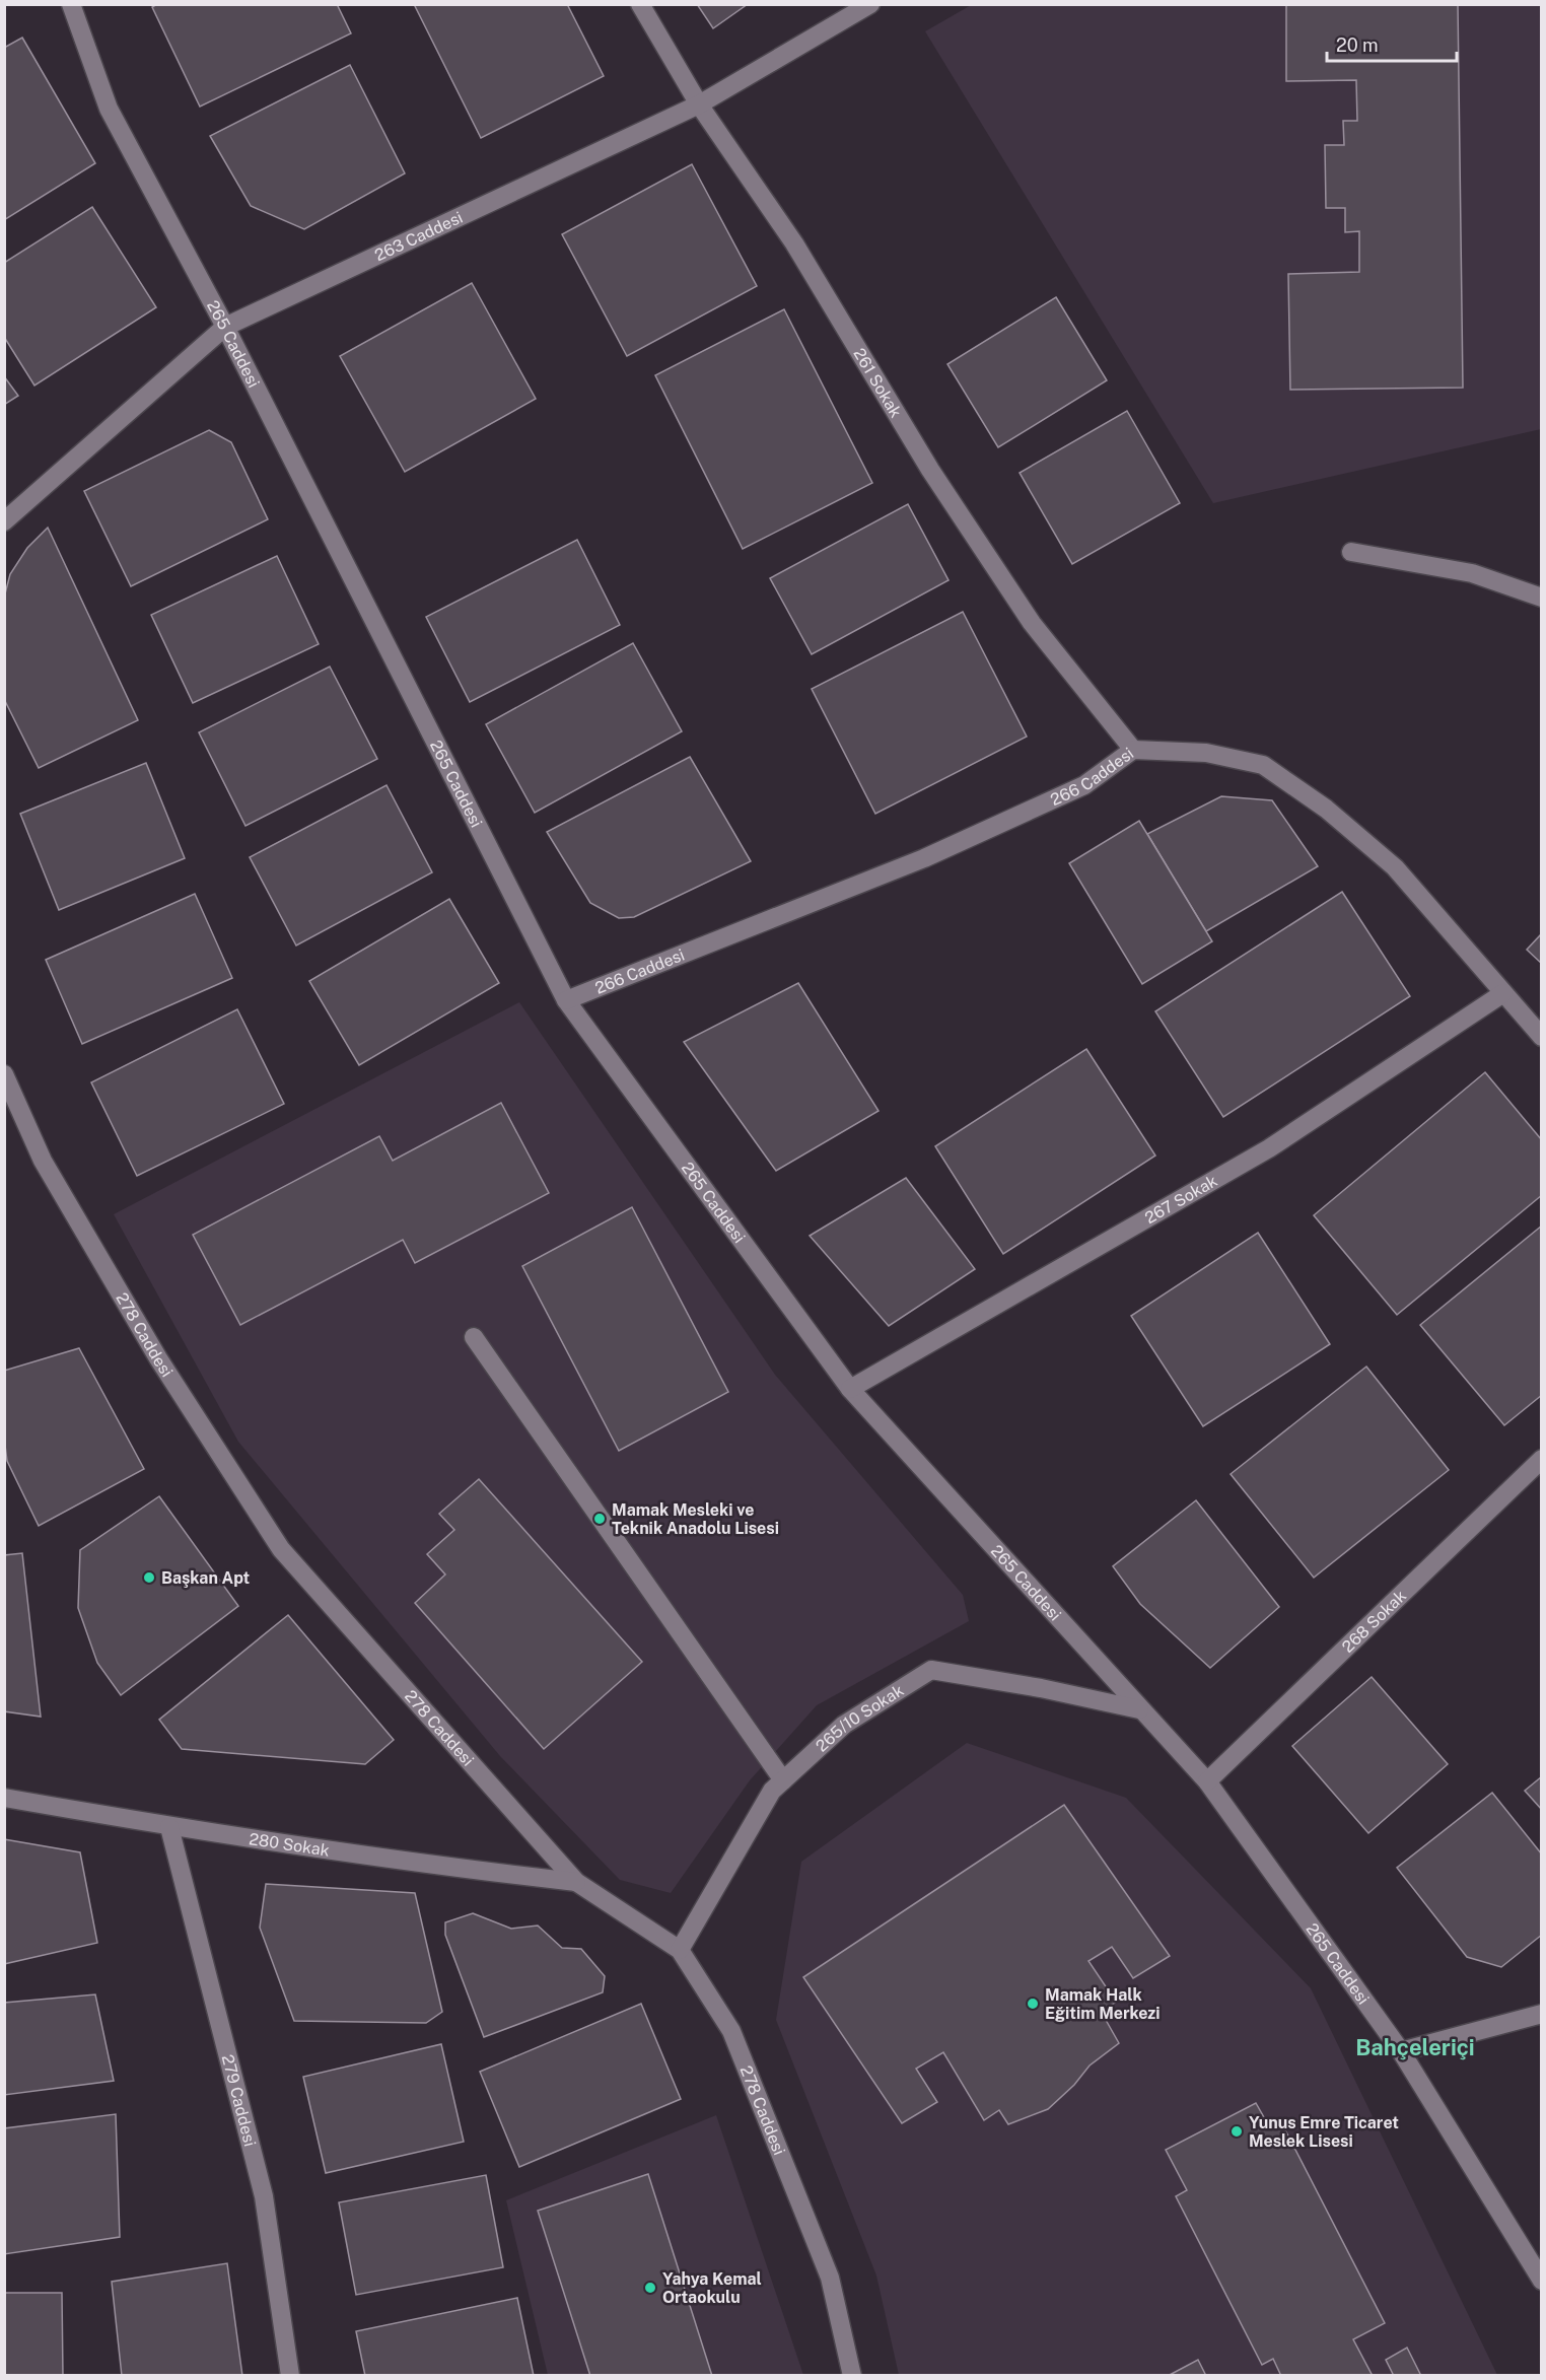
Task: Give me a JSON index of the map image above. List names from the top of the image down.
{
  "streets": {
    "street": [
      "263 Caddesi",
      "265 Caddesi",
      "261 Sokak",
      "266 Caddesi",
      "267 Sokak",
      "278 Caddesi",
      "268 Sokak",
      "265/10 Sokak",
      "280 Sokak",
      "279 Caddesi"
    ]
  },
  "crossings": [
    ["263 Caddesi", "265 Caddesi"],
    ["263 Caddesi", "261 Sokak"],
    ["265 Caddesi", "266 Caddesi"],
    ["265 Caddesi", "267 Sokak"],
    ["265 Caddesi", "268 Sokak"],
    ["265 Caddesi", "265/10 Sokak"],
    ["261 Sokak", "266 Caddesi"],
    ["266 Caddesi", "267 Sokak"],
    ["278 Caddesi", "265/10 Sokak"],
    ["278 Caddesi", "280 Sokak"],
    ["280 Sokak", "279 Caddesi"]
  ],
  "districts": ["Bahçeleriçi"],
  "places": [
    "Mamak Mesleki ve Teknik Anadolu Lisesi",
    "Başkan Apt",
    "Mamak Halk Eğitim Merkezi",
    "Yunus Emre Ticaret Meslek Lisesi",
    "Yahya Kemal Ortaokulu"
  ],
  "scale_bar": "20 m"
}
